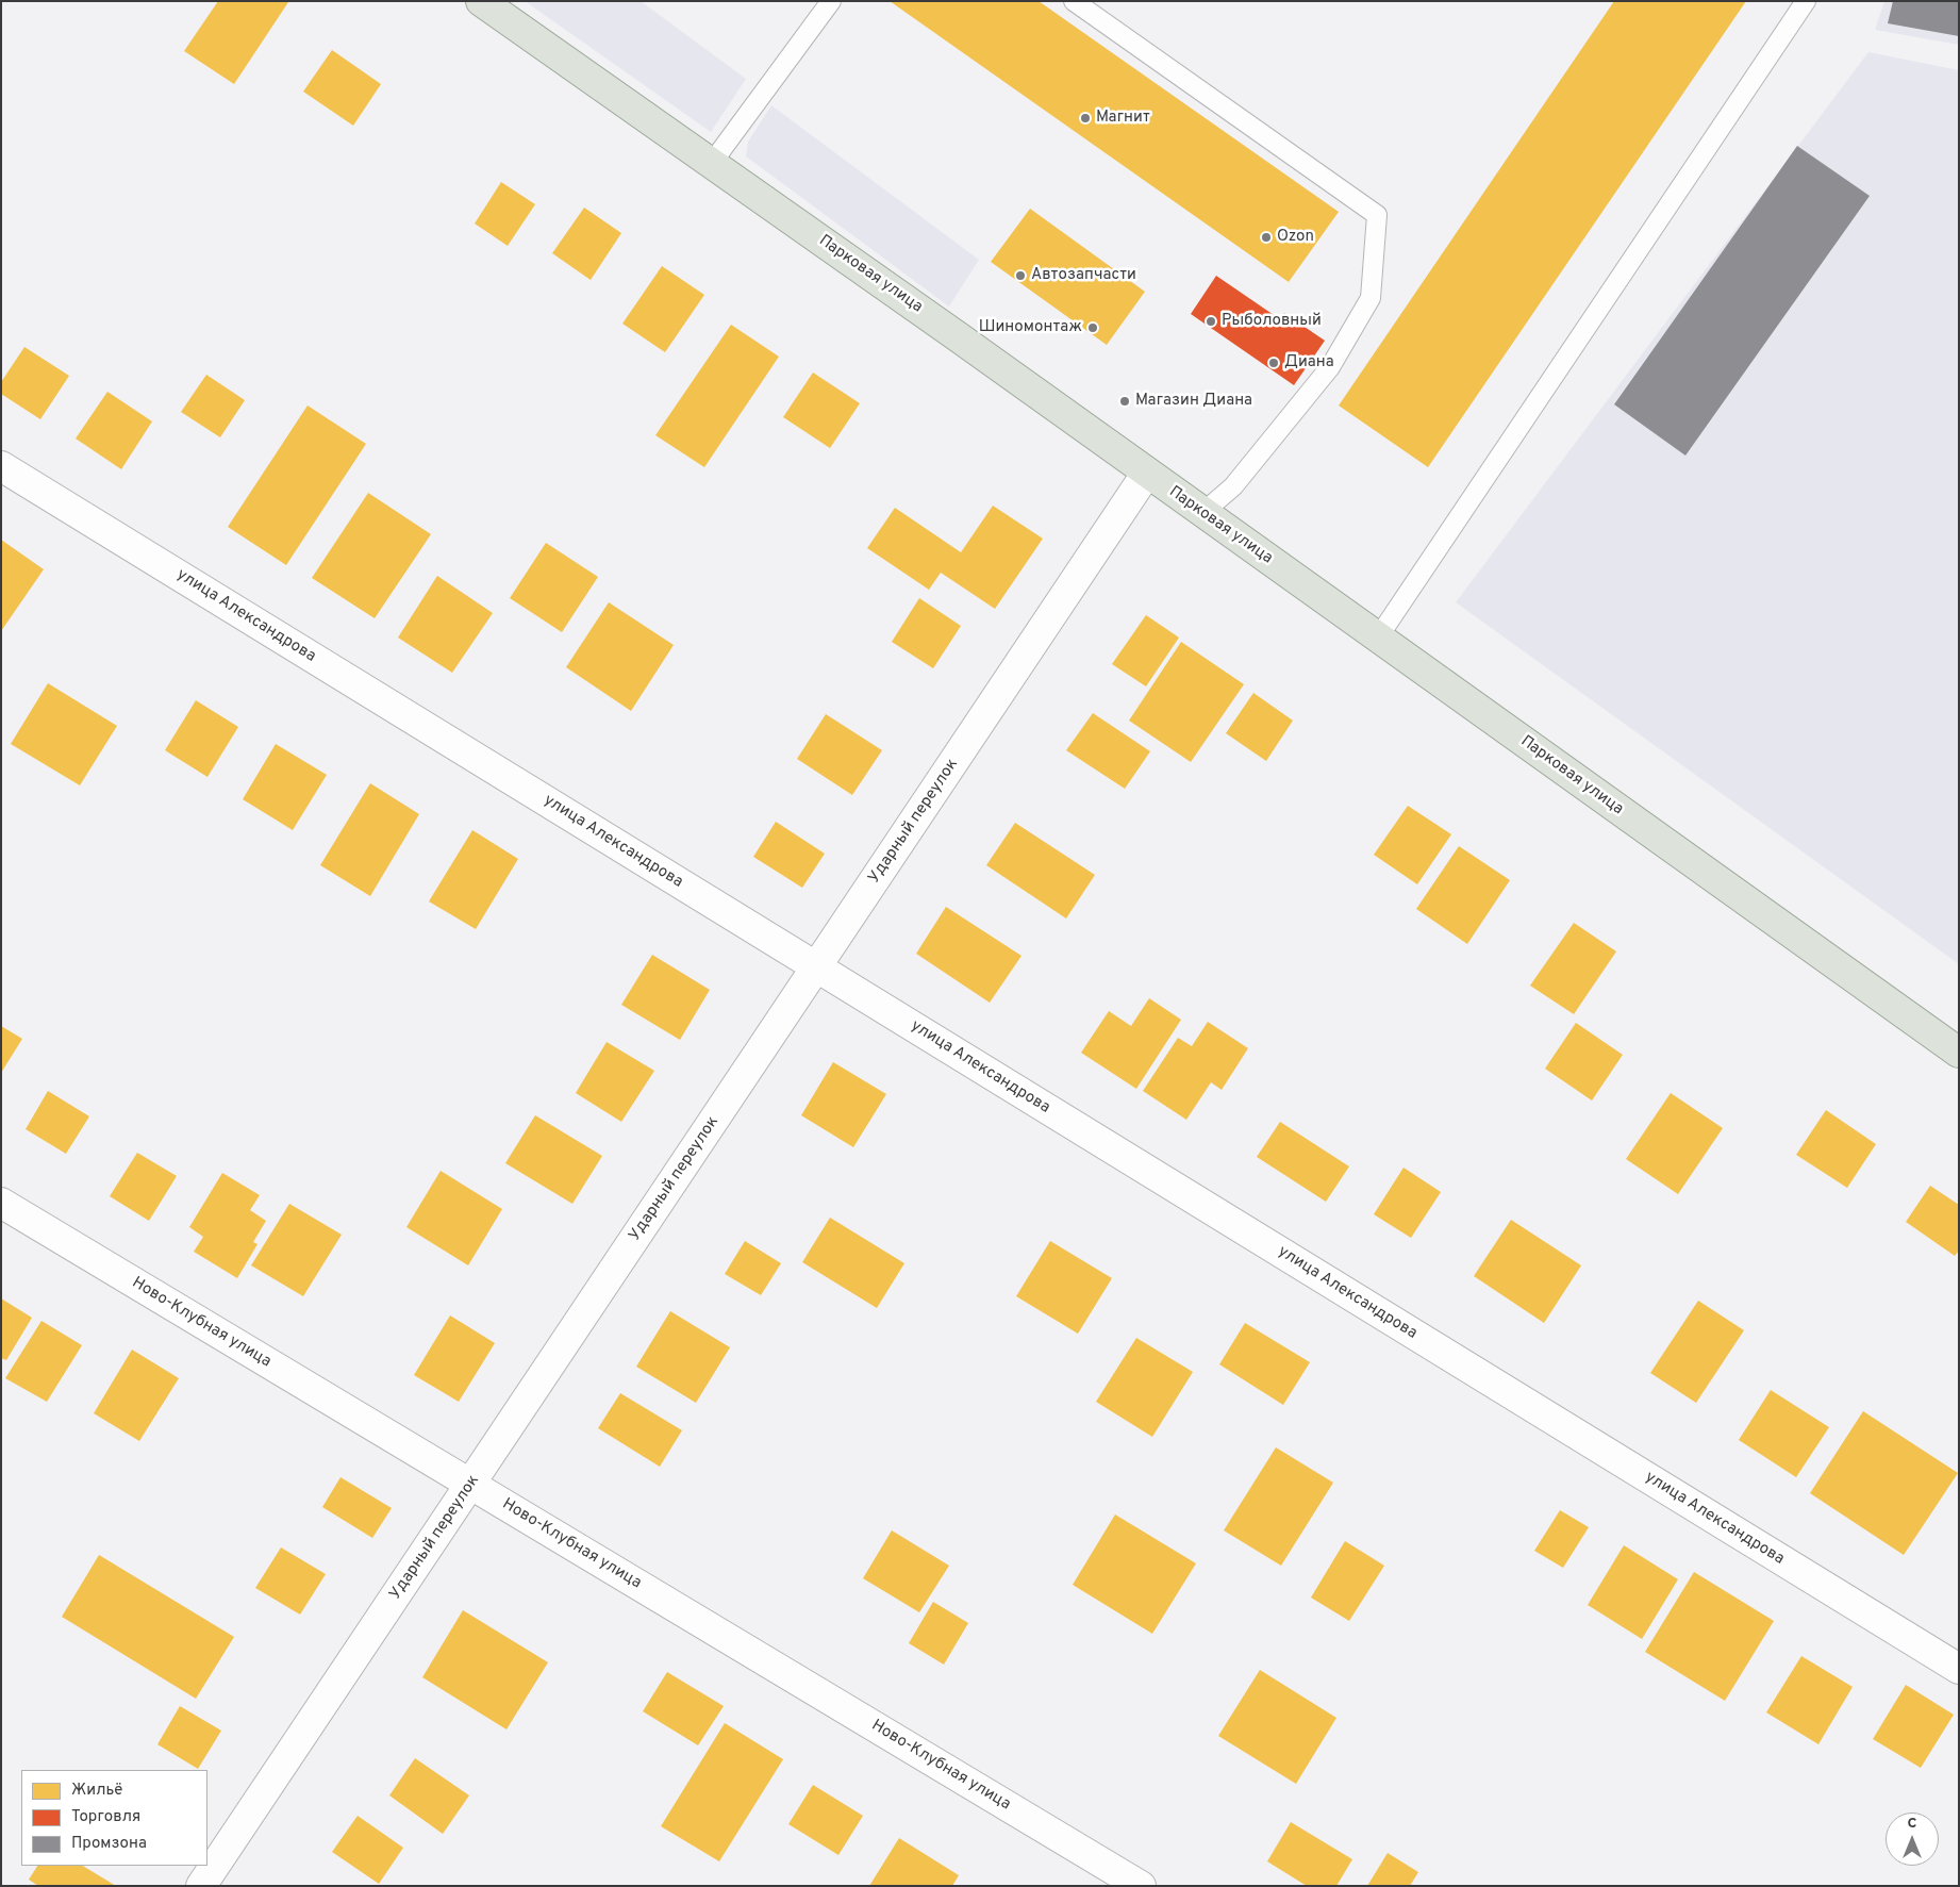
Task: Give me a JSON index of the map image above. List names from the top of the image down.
{
  "streets": {
    "main road": ["Парковая улица"],
    "street": ["улица Александрова", "Ударный переулок", "Ново-Клубная улица"]
  },
  "crossings": [
    ["Парковая улица", "Ударный переулок"],
    ["улица Александрова", "Ударный переулок"],
    ["Ударный переулок", "Ново-Клубная улица"]
  ],
  "places": [
    "Магнит",
    "Ozon",
    "Автозапчасти",
    "Рыболовный",
    "Шиномонтаж",
    "Диана",
    "Магазин Диана"
  ],
  "legend": ["Жильё", "Торговля", "Промзона"],
  "north": "top"
}
